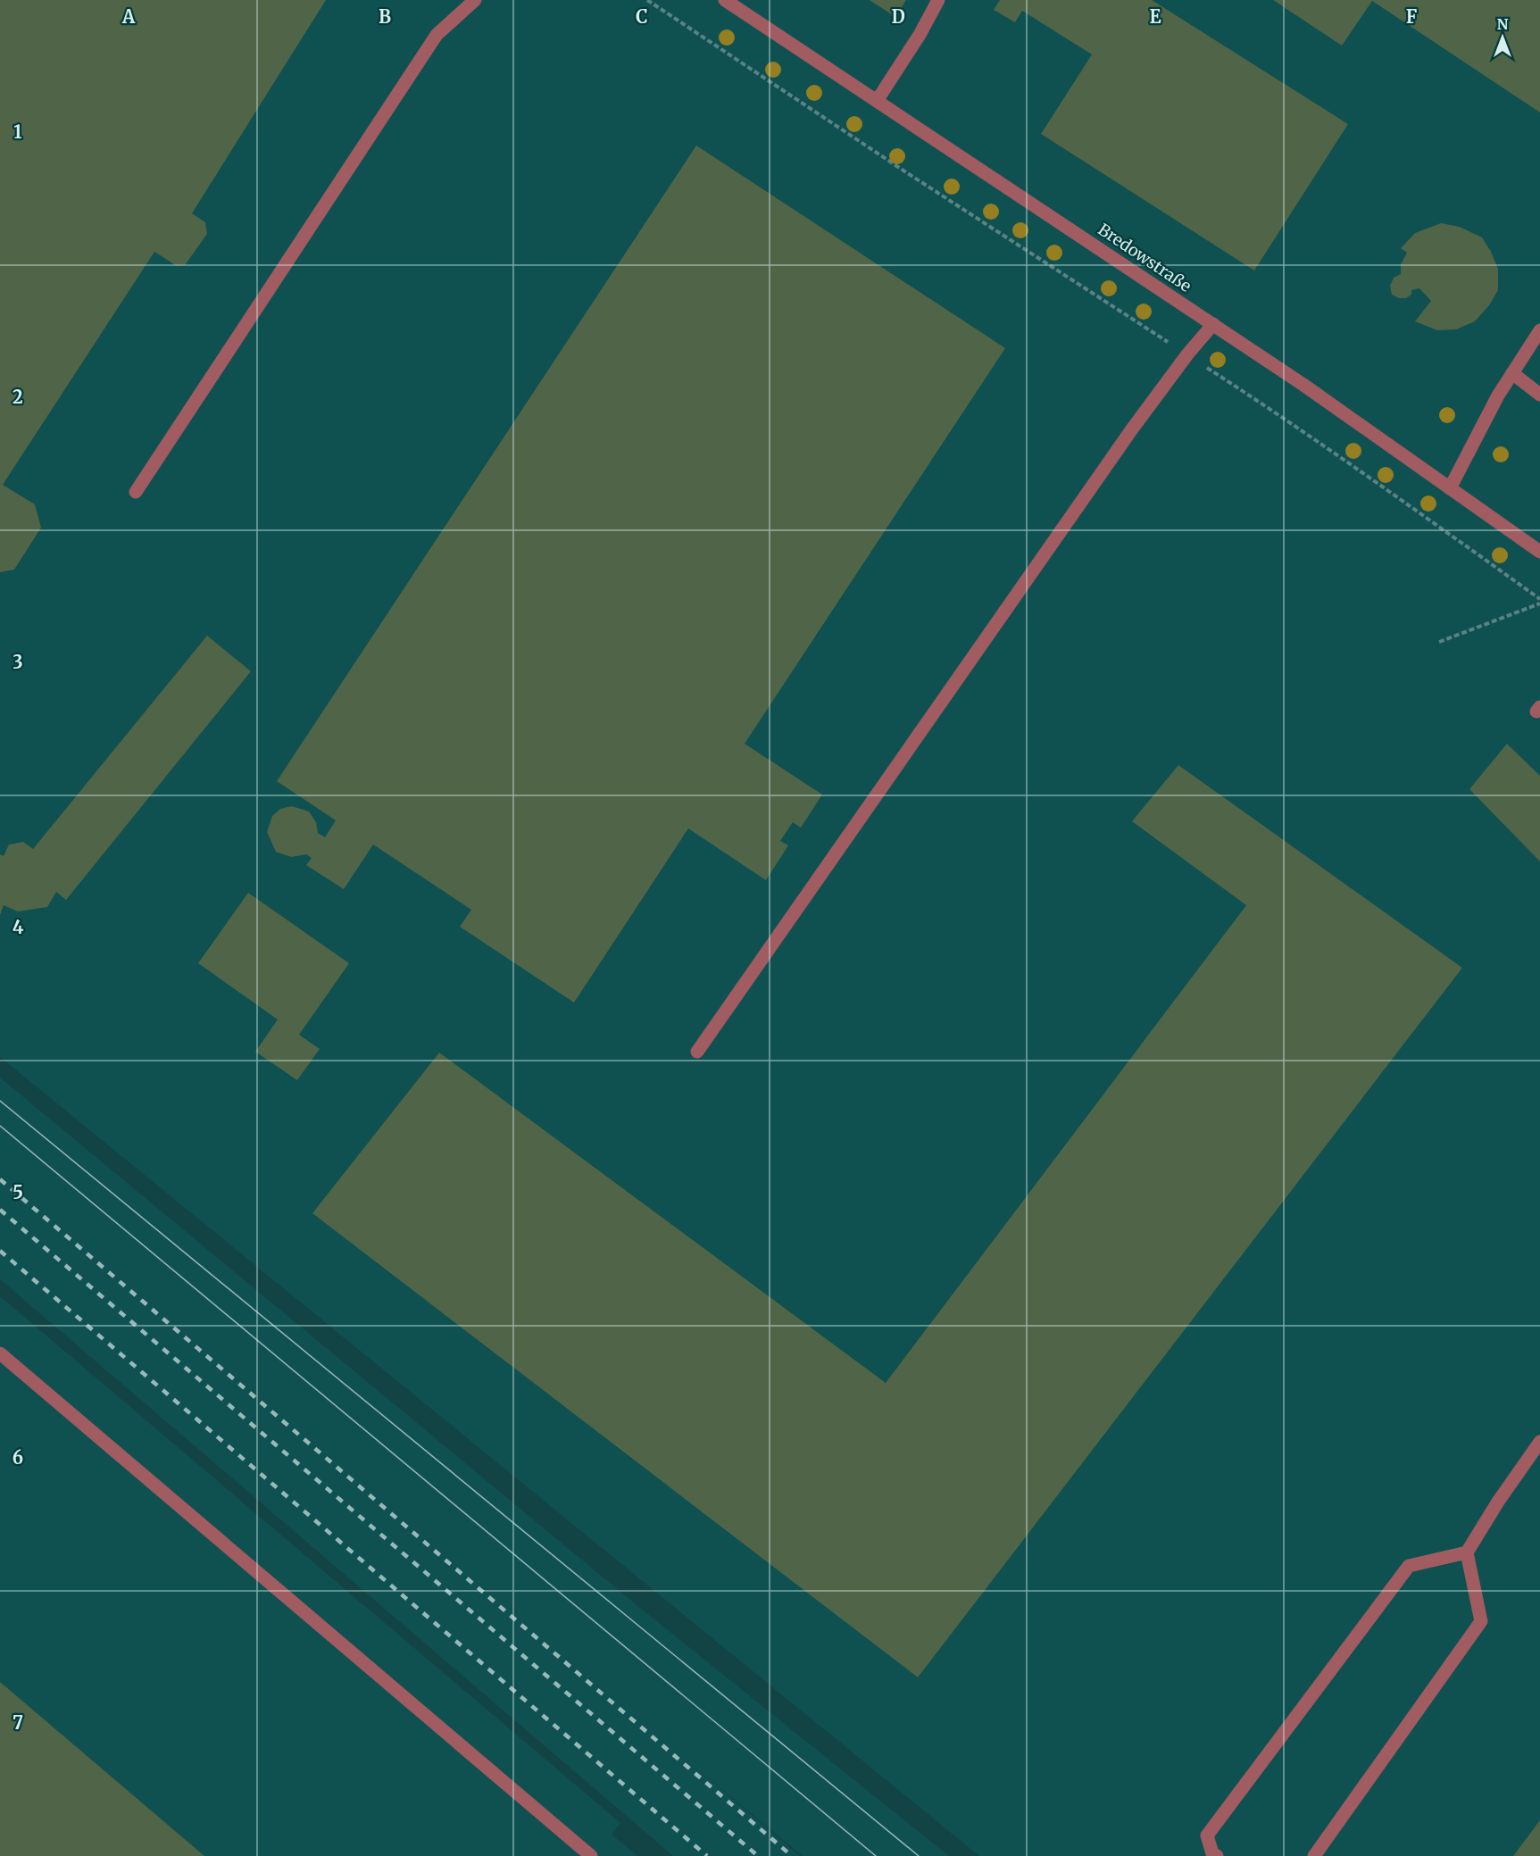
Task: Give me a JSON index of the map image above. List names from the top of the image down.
{
  "streets": {
    "street": ["Bredowstraße"]
  },
  "north": "top",
  "grid": {
    "columns": [
      "A",
      "B",
      "C",
      "D",
      "E",
      "F"
    ],
    "rows": [
      "1",
      "2",
      "3",
      "4",
      "5",
      "6",
      "7"
    ]
  }
}
